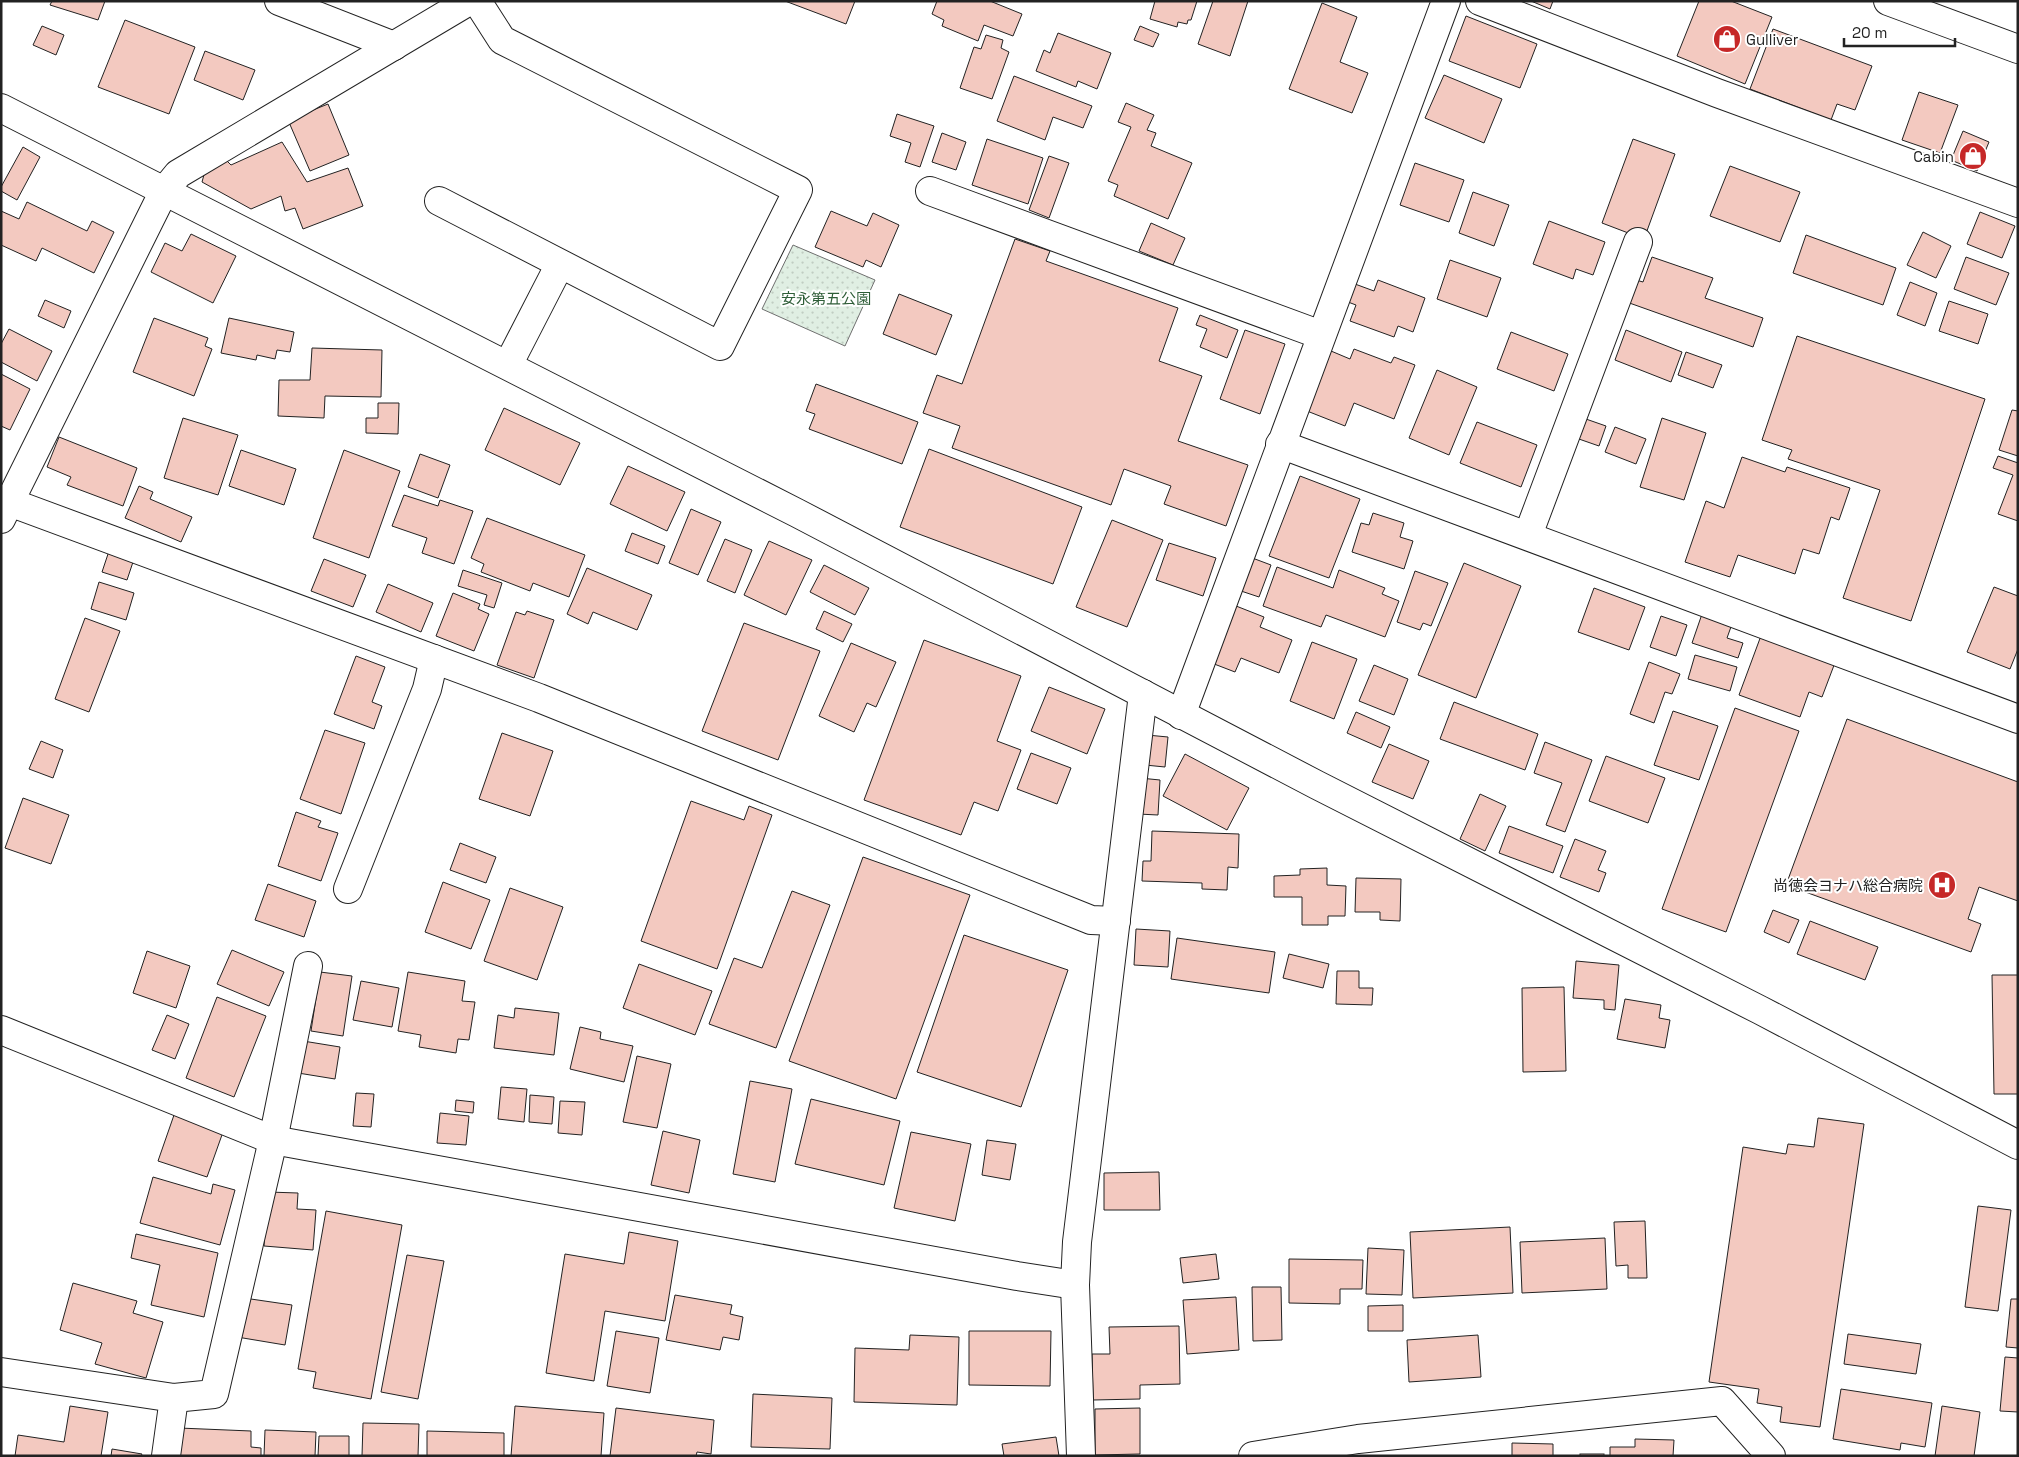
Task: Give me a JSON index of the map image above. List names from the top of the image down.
{
  "parks": ["安永第五公園"],
  "places": {
    "shop": ["Gulliver", "Cabin"],
    "hospital": ["尚徳会ヨナハ総合病院"]
  },
  "scale_bar": "20 m"
}
